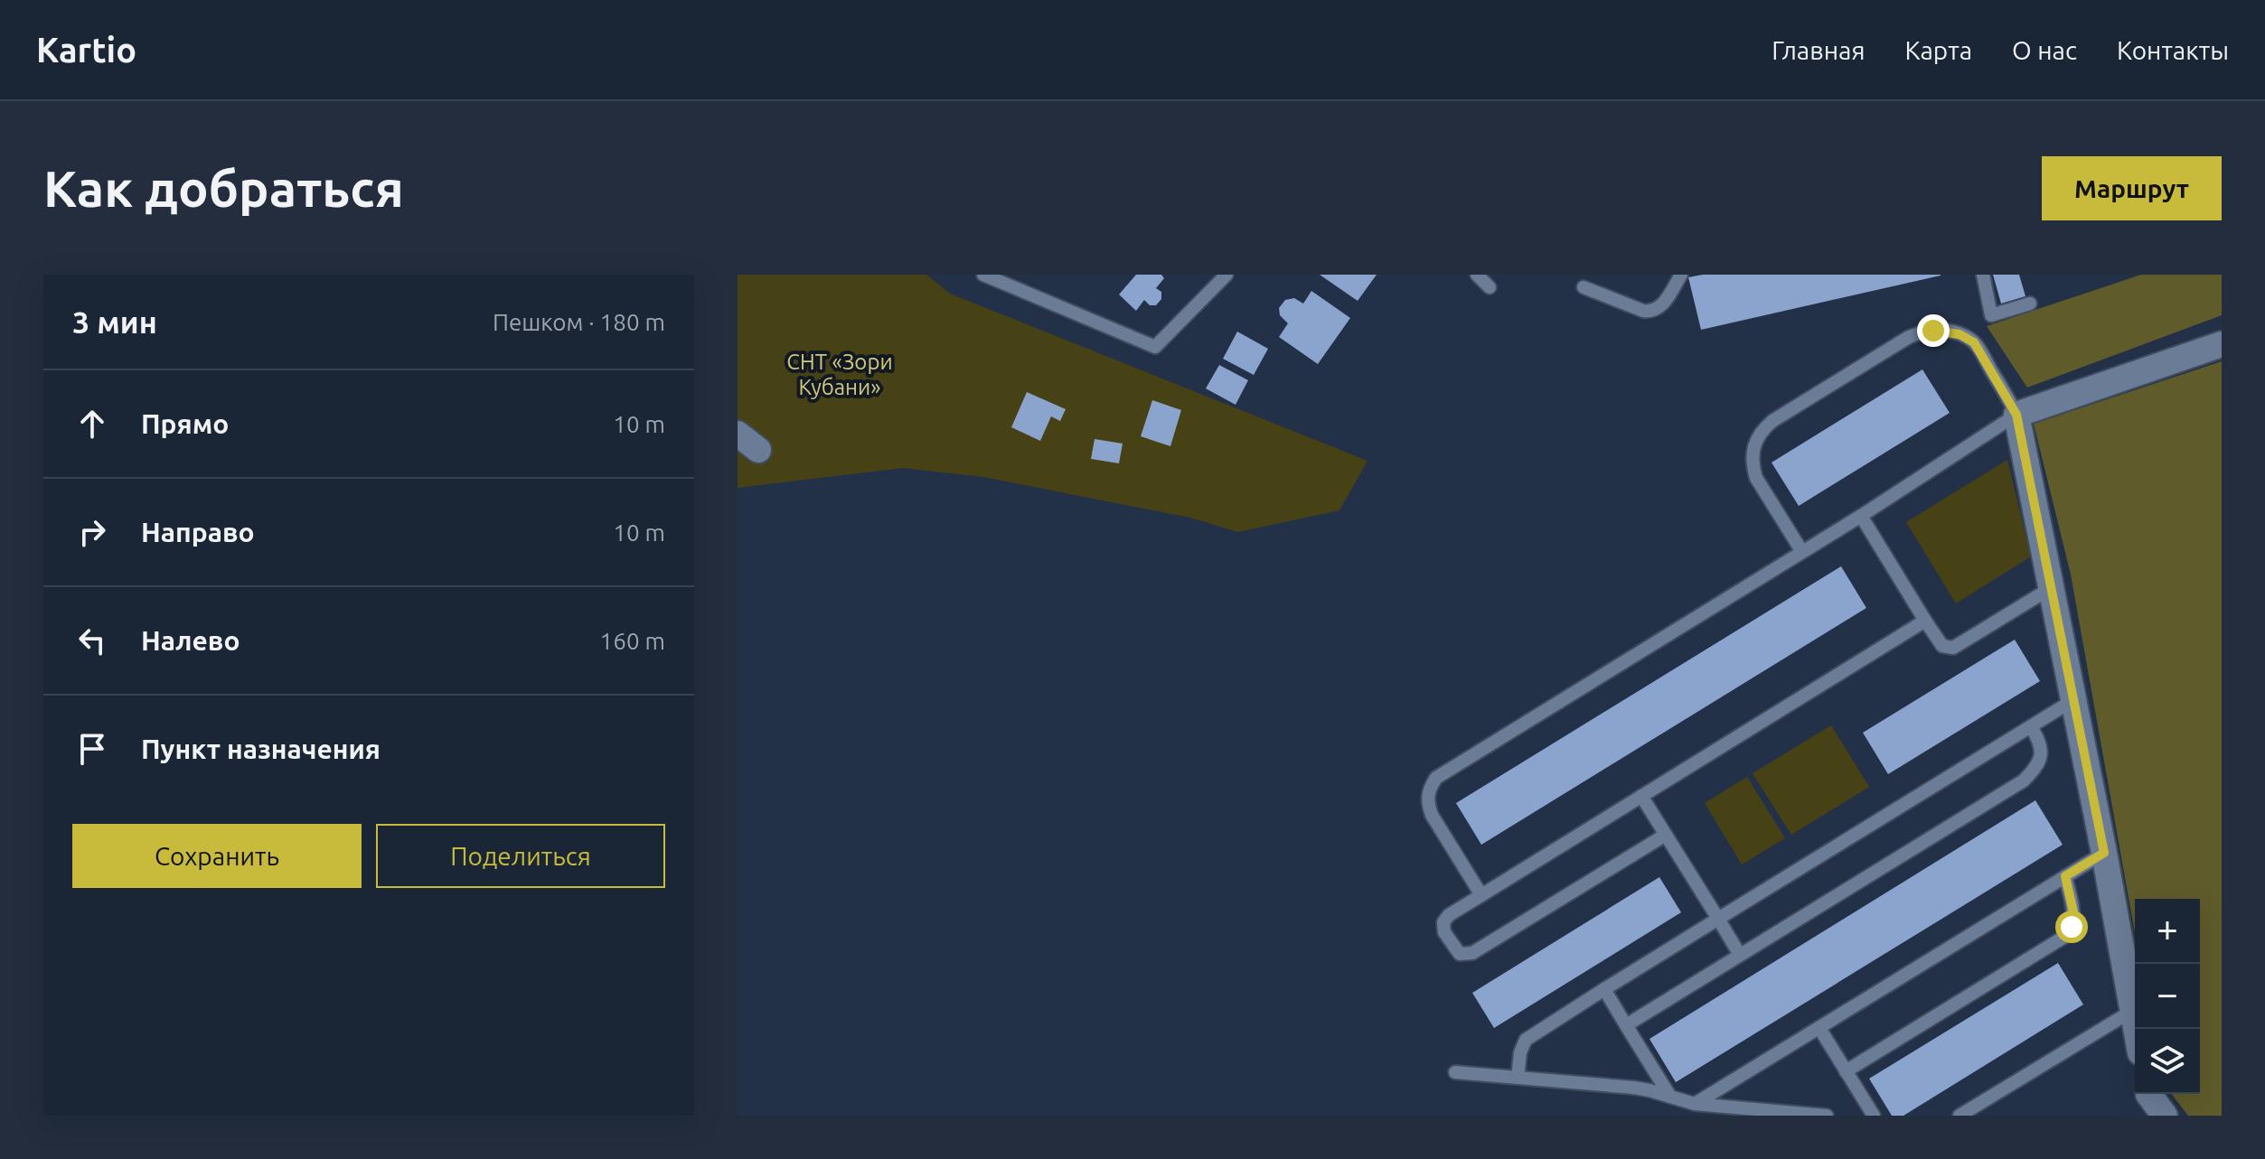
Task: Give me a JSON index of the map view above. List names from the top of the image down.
{
  "parks": ["СНТ «Зори Кубани»"],
  "page": {
    "header": "Kartio",
    "nav": [
      "Главная",
      "Карта",
      "О нас",
      "Контакты"
    ],
    "buttons": [
      "Маршрут",
      ["Сохранить", "Поделиться"]
    ],
    "title": "Как добраться",
    "heading": ["3 мин", "Пешком · 180 m"],
    "list": [
      ["Прямо", "10 m"],
      ["Направо", "10 m"],
      ["Налево", "160 m"],
      "Пункт назначения"
    ],
    "map_buttons": ["+", "−"]
  }
}
